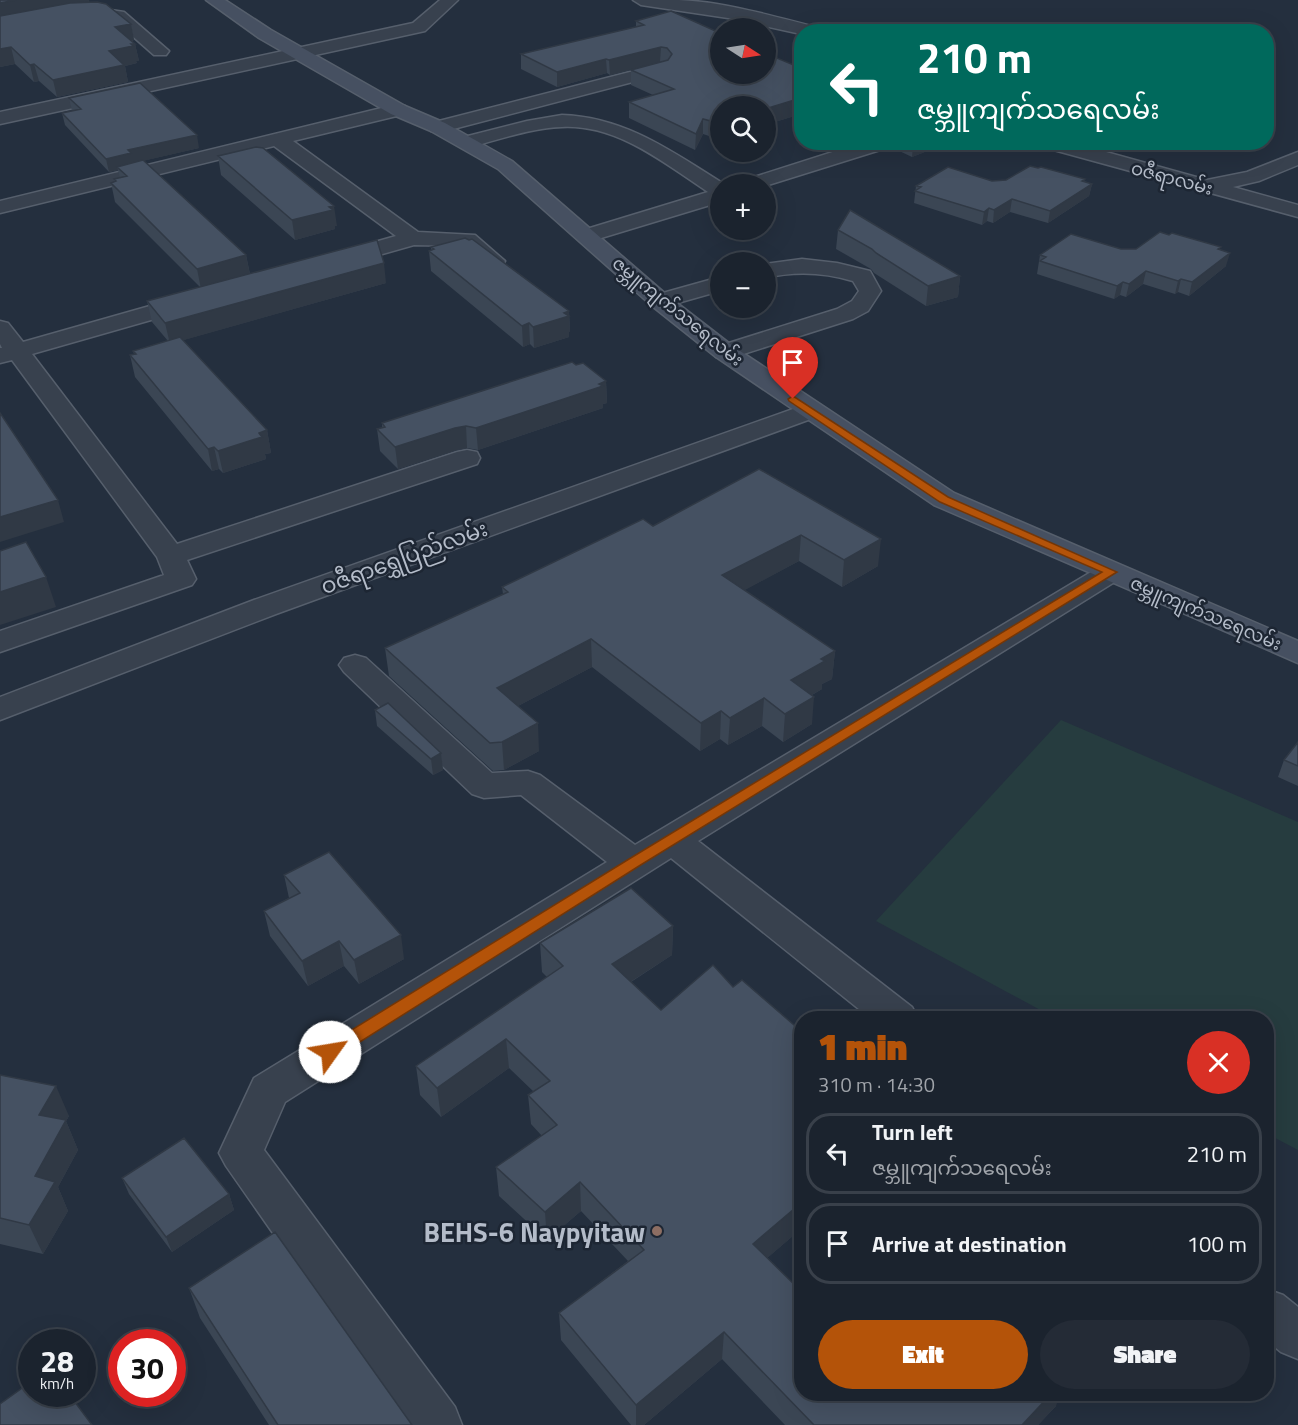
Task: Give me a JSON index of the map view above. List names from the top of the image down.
{
  "streets": {
    "main road": ["ဇမ္ဘူကျက်သရေလမ်း"],
    "street": ["ဝဇီရာလမ်း", "ဝဇီရာရွှေပြည်လမ်း"]
  },
  "crossings": [
    ["ဇမ္ဘူကျက်သရေလမ်း", "ဝဇီရာရွှေပြည်လမ်း"]
  ],
  "places": ["BEHS-6 Naypyitaw"],
  "north": "right",
  "page": {
    "map_buttons": ["+", "−"],
    "turn": ["210 m", "ဇမ္ဘူကျက်သရေလမ်း"],
    "heading": ["1 min", "310 m · 14:30"],
    "list": [
      {
        "name": "Turn left",
        "note": "ဇမ္ဘူကျက်သရေလမ်း",
        "value": "210 m"
      },
      {
        "name": "Arrive at destination",
        "value": "100 m"
      }
    ],
    "buttons": ["Exit", "Share"],
    "speed": "28 km/h",
    "limit": "30"
  }
}
